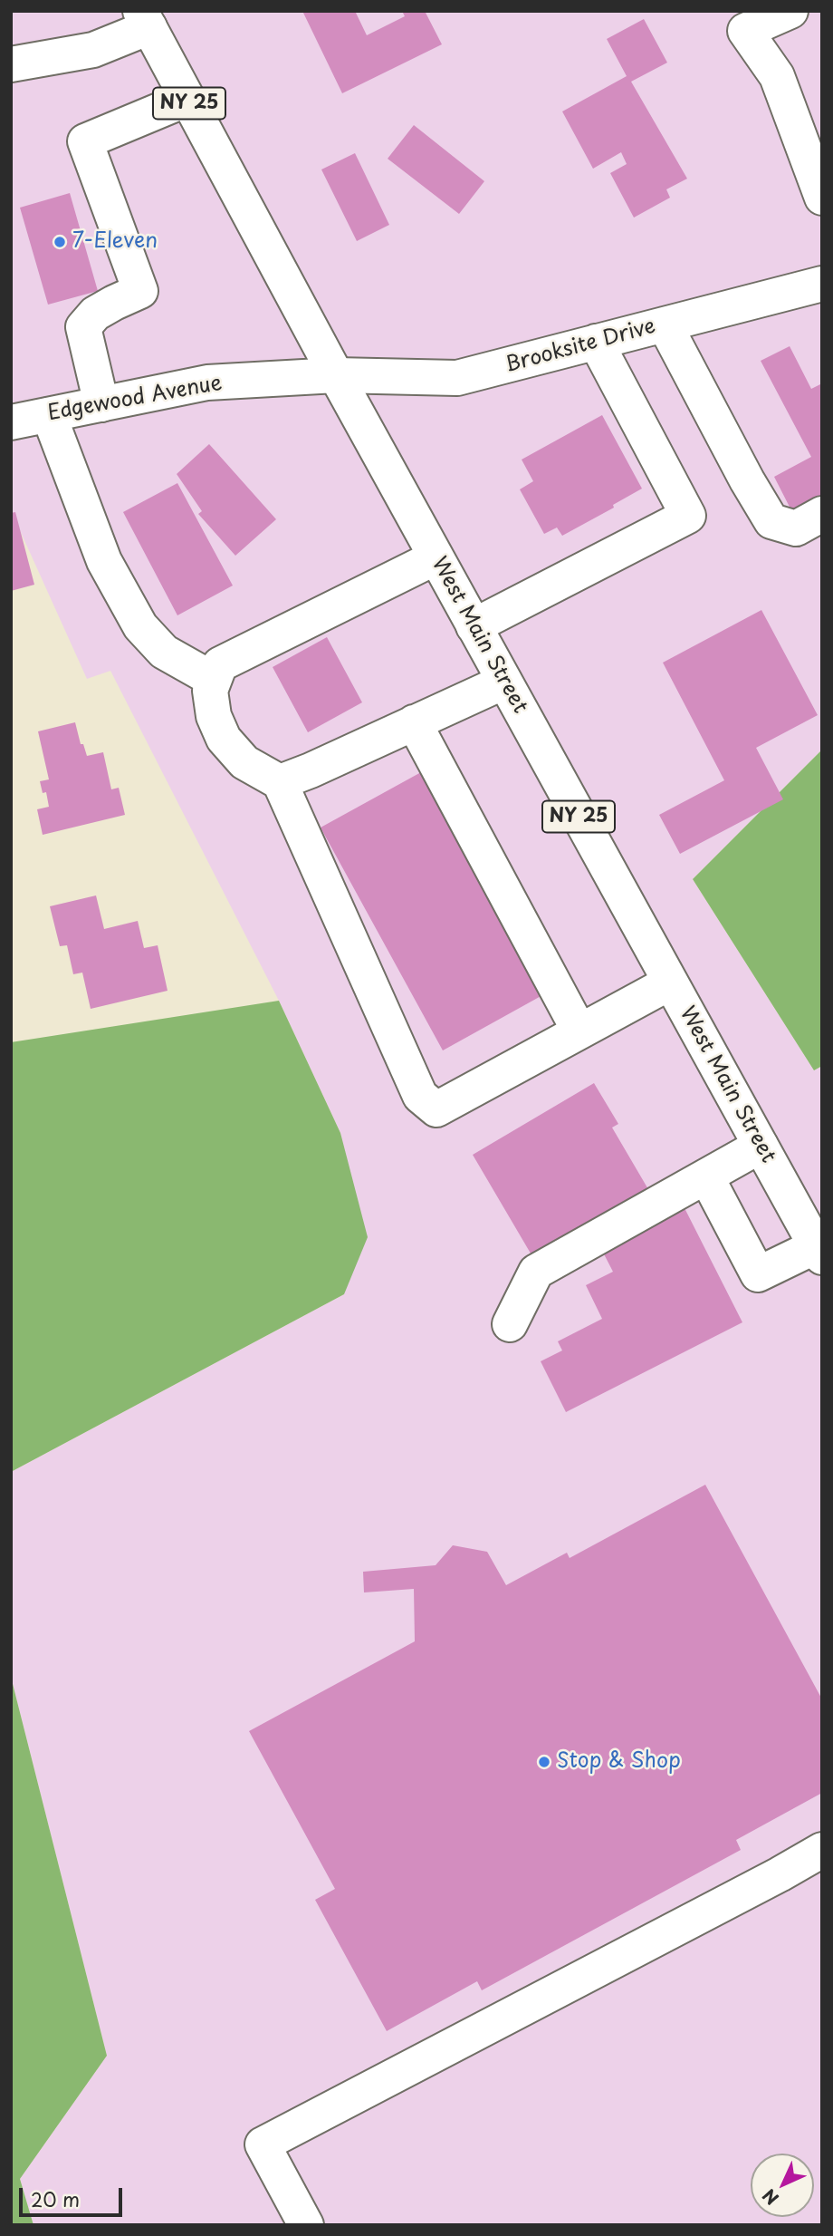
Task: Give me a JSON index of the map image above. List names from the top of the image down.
{
  "streets": {
    "main road": [
      "NY 25",
      "Brooksite Drive",
      "Edgewood Avenue",
      "West Main Street"
    ]
  },
  "crossings": [
    ["Brooksite Drive", "Edgewood Avenue"],
    ["Brooksite Drive", "West Main Street"],
    ["Edgewood Avenue", "West Main Street"]
  ],
  "places": ["7-Eleven", "Stop & Shop"],
  "scale_bar": "20 m",
  "north": "bottom left"
}
